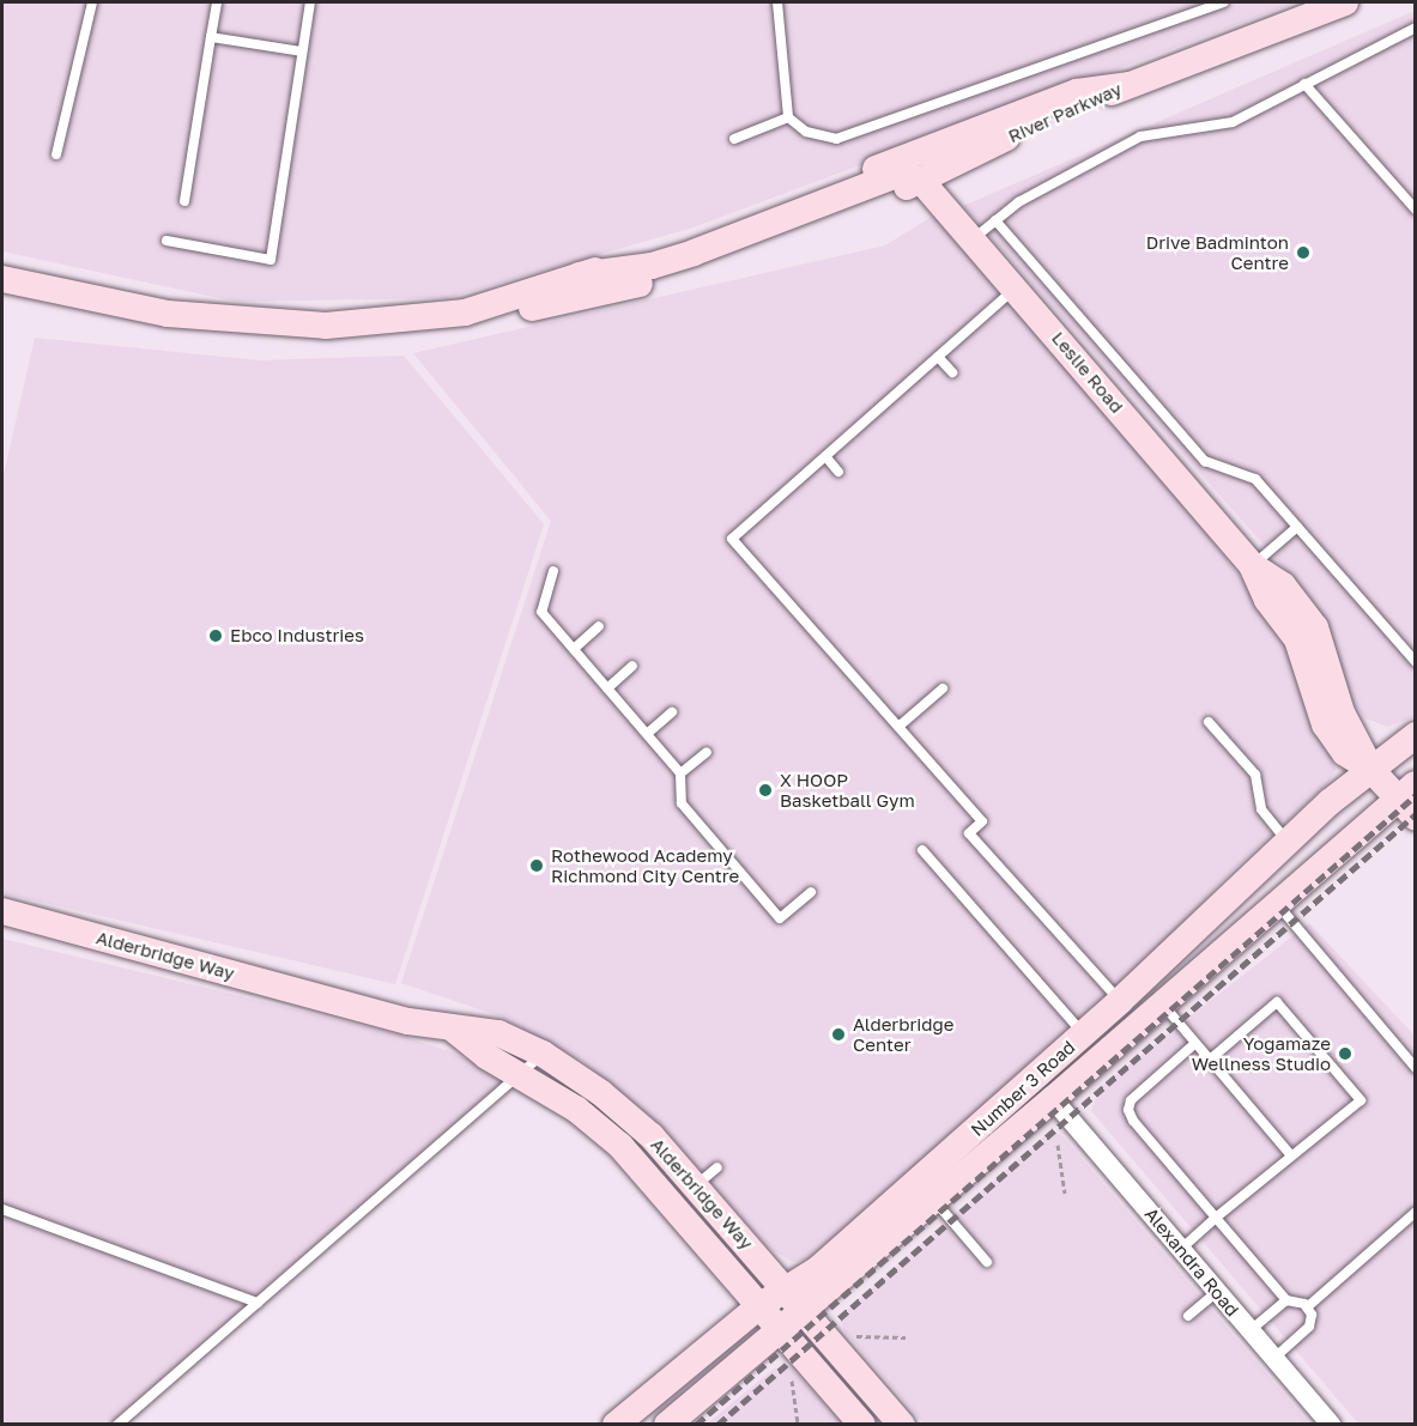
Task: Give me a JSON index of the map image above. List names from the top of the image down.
{
  "streets": {
    "street": [
      "River Parkway",
      "Leslie Road",
      "Alderbridge Way",
      "Number 3 Road",
      "Alexandra Road"
    ]
  },
  "crossings": [
    ["River Parkway", "Leslie Road"],
    ["Leslie Road", "Number 3 Road"],
    ["Alderbridge Way", "Number 3 Road"],
    ["Number 3 Road", "Alexandra Road"]
  ],
  "places": [
    "Drive Badminton Centre",
    "Ebco Industries",
    "X HOOP Basketball Gym",
    "Rothewood Academy Richmond City Centre",
    "Alderbridge Center",
    "Yogamaze Wellness Studio"
  ]
}
